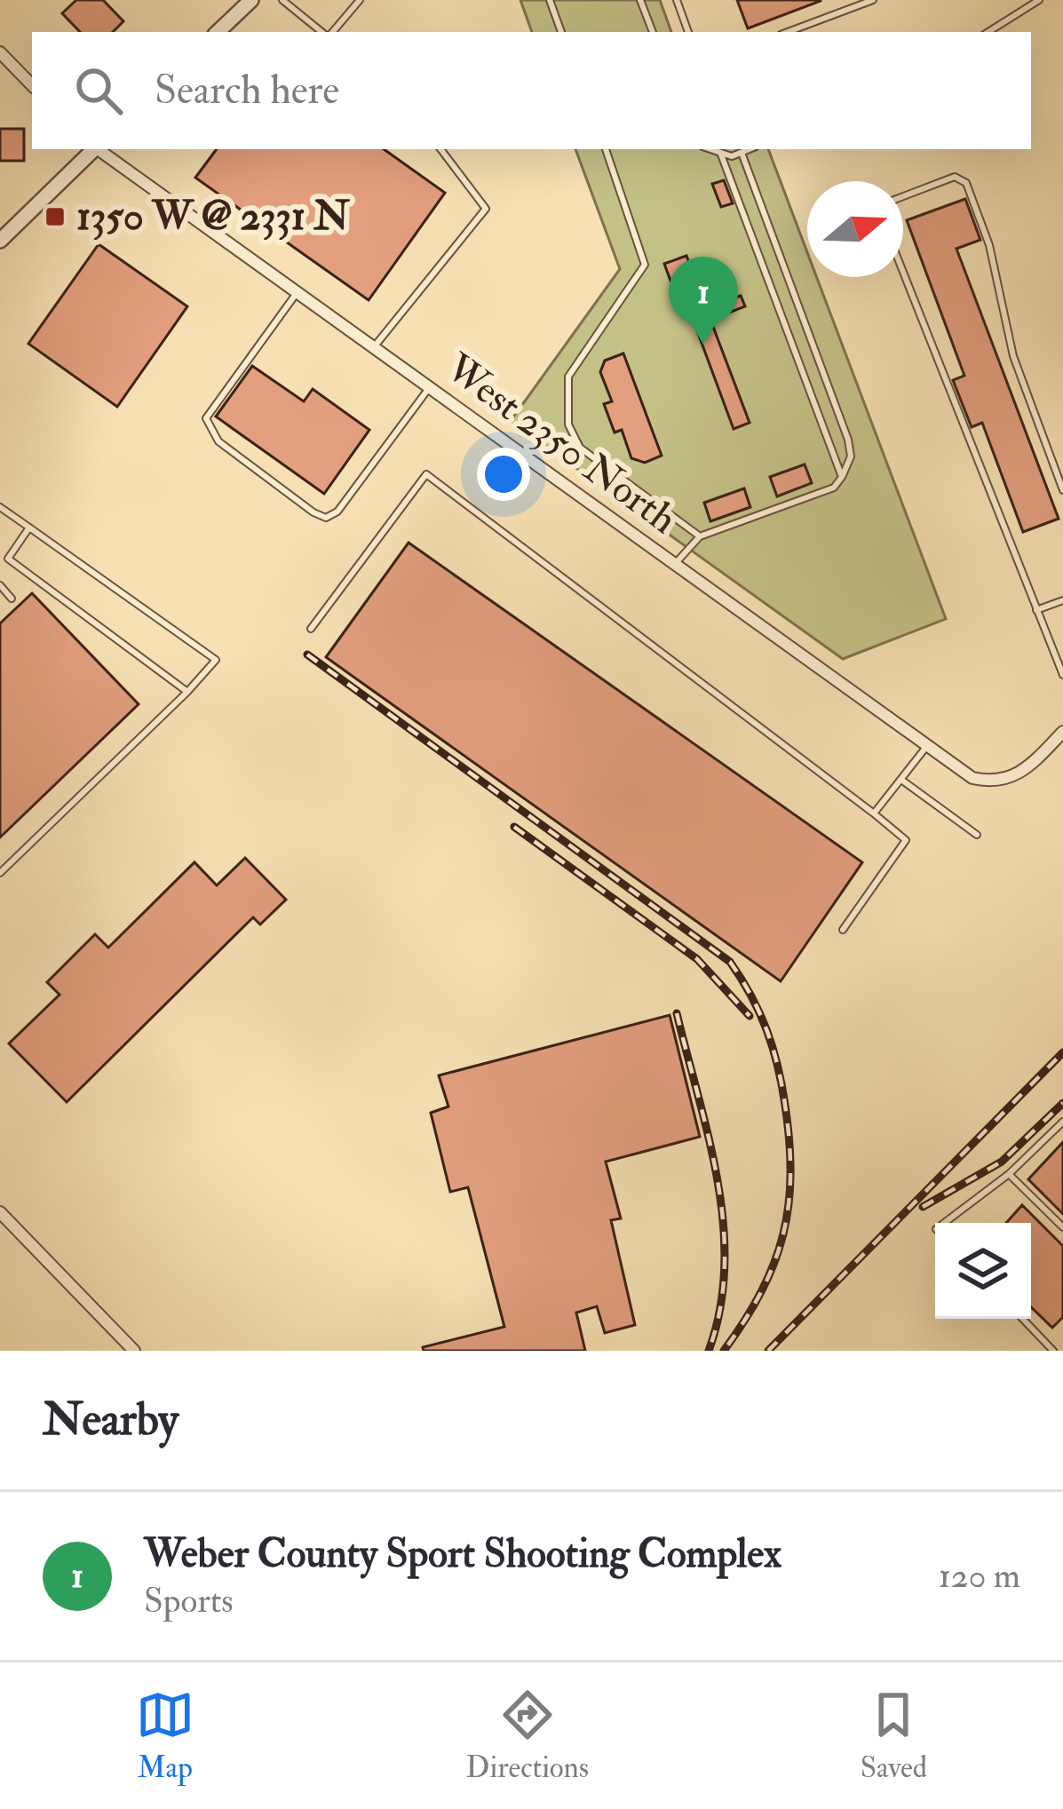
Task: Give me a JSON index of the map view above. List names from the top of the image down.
{
  "streets": {
    "street": ["West 2350 North"]
  },
  "places": {
    "transit": ["1350 W @ 2331 N"]
  },
  "north": "right",
  "page": {
    "search": "Search here",
    "pins": "1",
    "heading": "Nearby",
    "list": [
      {
        "mark": "1",
        "name": "Weber County Sport Shooting Complex",
        "note": "Sports",
        "value": "120 m"
      }
    ],
    "nav": ["Map", "Directions", "Saved"]
  }
}
